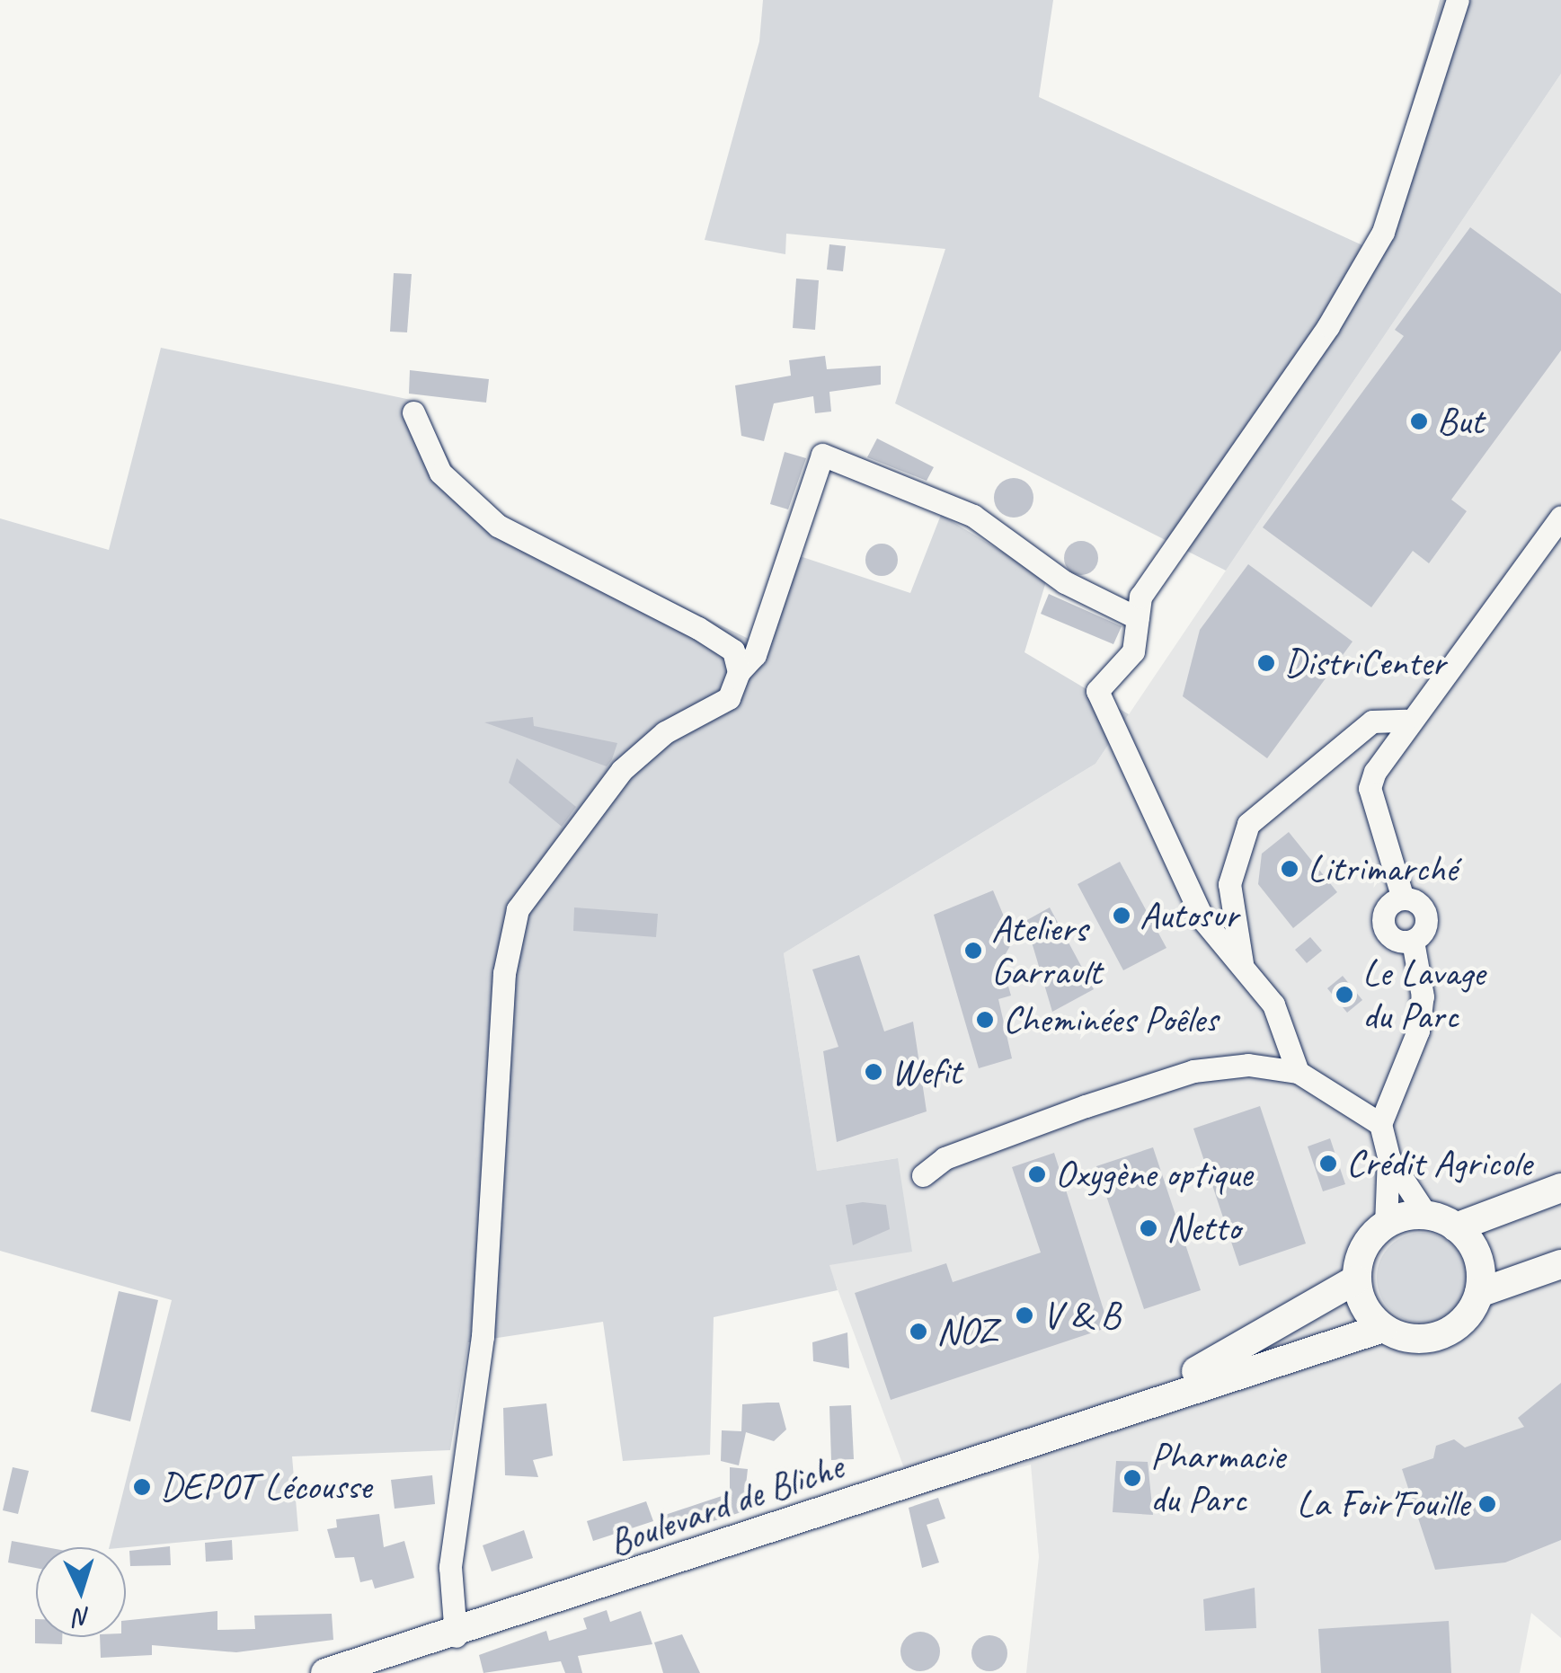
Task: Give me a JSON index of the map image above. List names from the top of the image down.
{
  "streets": {
    "main road": ["Boulevard de Bliche"]
  },
  "places": [
    "But",
    "DistriCenter",
    "Litrimarché",
    "Autosur",
    "Ateliers Garrault",
    "Le Lavage du Parc",
    "Cheminées Poêles",
    "Wefit",
    "Crédit Agricole",
    "Oxygène optique",
    "Netto",
    "V & B",
    "NOZ",
    "Pharmacie du Parc",
    "DEPOT Lécousse",
    "La Foir'Fouille"
  ],
  "north": "bottom"
}
